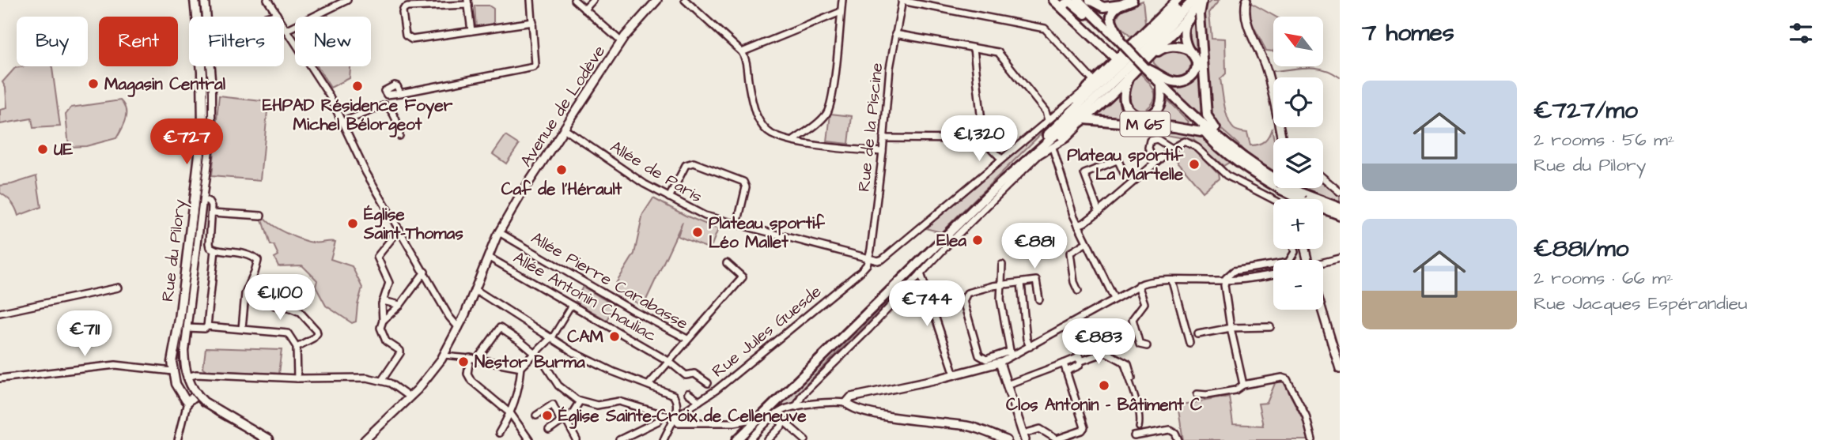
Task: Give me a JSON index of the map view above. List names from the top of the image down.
{
  "streets": {
    "main road": ["M 65", "Rue du Pilory"],
    "street": [
      "Avenue de Lodève",
      "Rue de la Piscine",
      "Allée de Paris",
      "Allée Pierre Carabasse",
      "Allée Antonin Chauliac",
      "Rue Jules Guesde"
    ]
  },
  "crossings": [
    ["Avenue de Lodève", "Allée de Paris"],
    ["Avenue de Lodève", "Allée Pierre Carabasse"],
    ["Avenue de Lodève", "Allée Antonin Chauliac"],
    ["Rue de la Piscine", "Allée de Paris"],
    ["Rue de la Piscine", "Rue Jules Guesde"],
    ["Allée de Paris", "Rue Jules Guesde"],
    ["Allée Pierre Carabasse", "Allée Antonin Chauliac"]
  ],
  "places": [
    "Magasin Central",
    "EHPAD Résidence Foyer Michel Bélorgeot",
    "UE",
    "Plateau sportif La Martelle",
    "Caf de l'Hérault",
    "Église Saint-Thomas",
    "Plateau sportif Léo Mallet",
    "Elea",
    "CAM",
    "Nestor Burma",
    "Clos Antonin - Bâtiment C",
    "Église Sainte-Croix de Celleneuve"
  ],
  "north": "top left",
  "page": {
    "heading": "7 homes",
    "map_buttons": ["+", "−"],
    "chip": [
      "Buy",
      "Rent",
      "Filters",
      "New"
    ],
    "list": [
      {
        "name": "€727/mo",
        "note": "2 rooms · 56 m² · Rue du Pilory"
      },
      {
        "name": "€881/mo",
        "note": "2 rooms · 66 m² · Rue Jacques Espérandieu"
      }
    ],
    "price": [
      "€1,320",
      "€727",
      "€881",
      "€1,100",
      "€744",
      "€711",
      "€883"
    ]
  }
}
